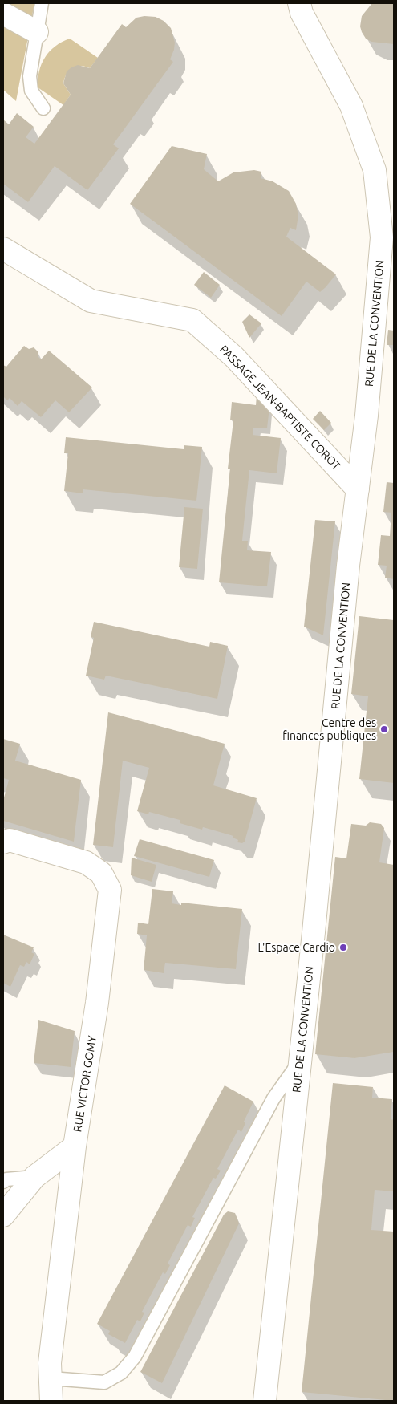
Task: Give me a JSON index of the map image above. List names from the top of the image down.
{
  "streets": {
    "street": ["RUE DE LA CONVENTION", "PASSAGE JEAN-BAPTISTE COROT", "RUE VICTOR GOMY"]
  },
  "crossings": [
    ["RUE DE LA CONVENTION", "PASSAGE JEAN-BAPTISTE COROT"]
  ],
  "places": ["Centre des finances publiques", "L'Espace Cardio"]
}
